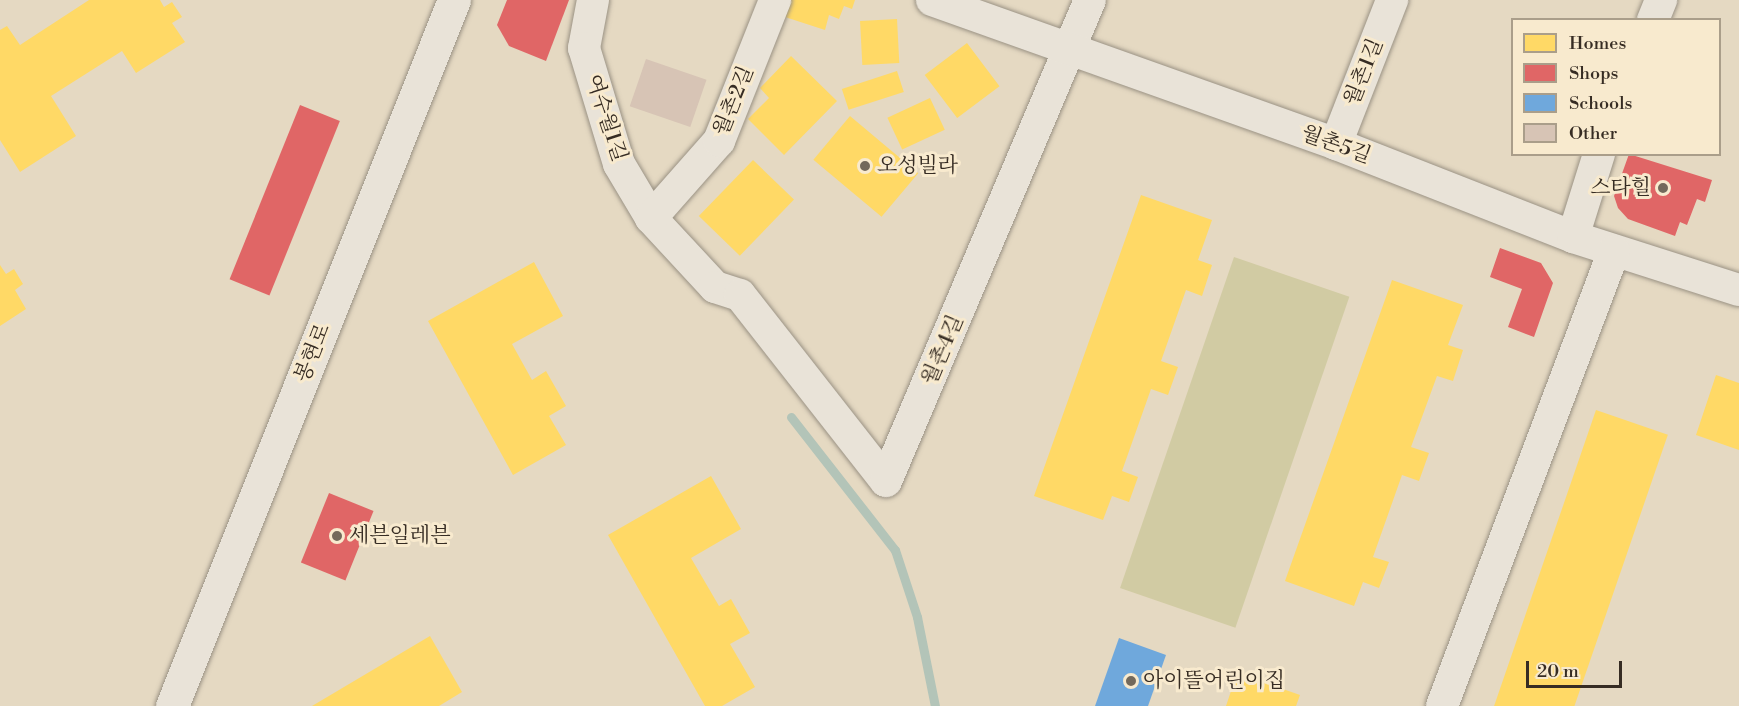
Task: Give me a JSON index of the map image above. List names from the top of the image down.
{
  "streets": {
    "street": [
      "월촌1길",
      "월촌2길",
      "여수월1길",
      "월촌5길",
      "월촌4길",
      "봉현로"
    ]
  },
  "crossings": [
    ["월촌1길", "월촌5길"],
    ["월촌2길", "여수월1길"],
    ["여수월1길", "월촌4길"],
    ["월촌5길", "월촌4길"]
  ],
  "places": [
    "오성빌라",
    "스타힐",
    "세븐일레븐",
    "아이뜰어린이집"
  ],
  "legend": [
    "Homes",
    "Shops",
    "Schools",
    "Other"
  ],
  "scale_bar": "20 m"
}
